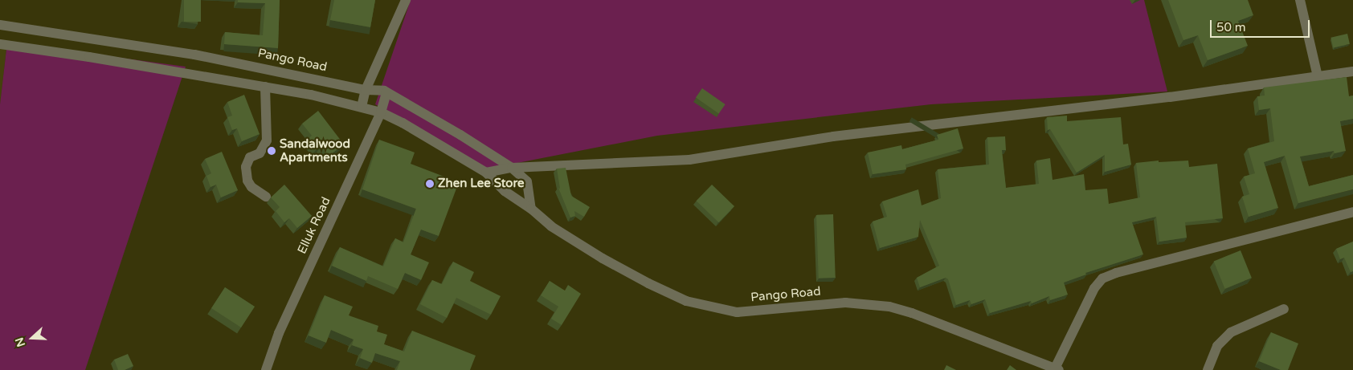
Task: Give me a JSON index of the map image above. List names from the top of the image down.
{
  "streets": {
    "street": ["Pango Road", "Elluk Road"]
  },
  "crossings": [
    ["Pango Road", "Elluk Road"]
  ],
  "places": ["Sandalwood Apartments", "Zhen Lee Store"],
  "scale_bar": "50 m",
  "north": "left"
}
